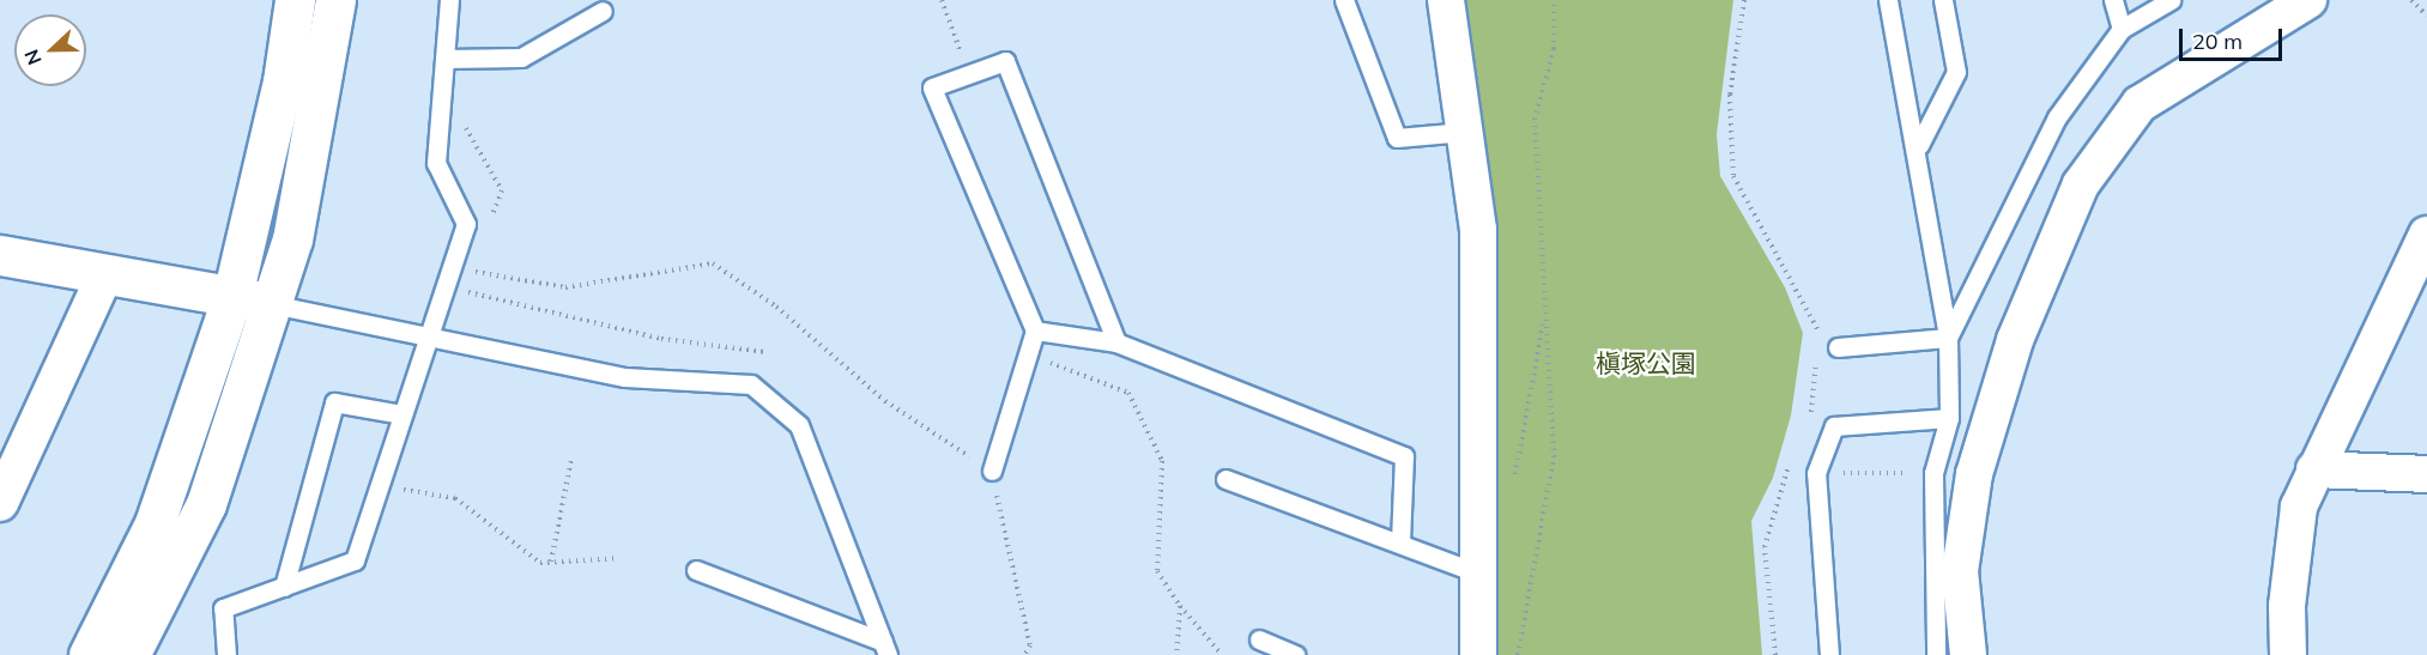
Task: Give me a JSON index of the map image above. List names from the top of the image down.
{
  "parks": ["槇塚公園"],
  "scale_bar": "20 m",
  "north": "left"
}
